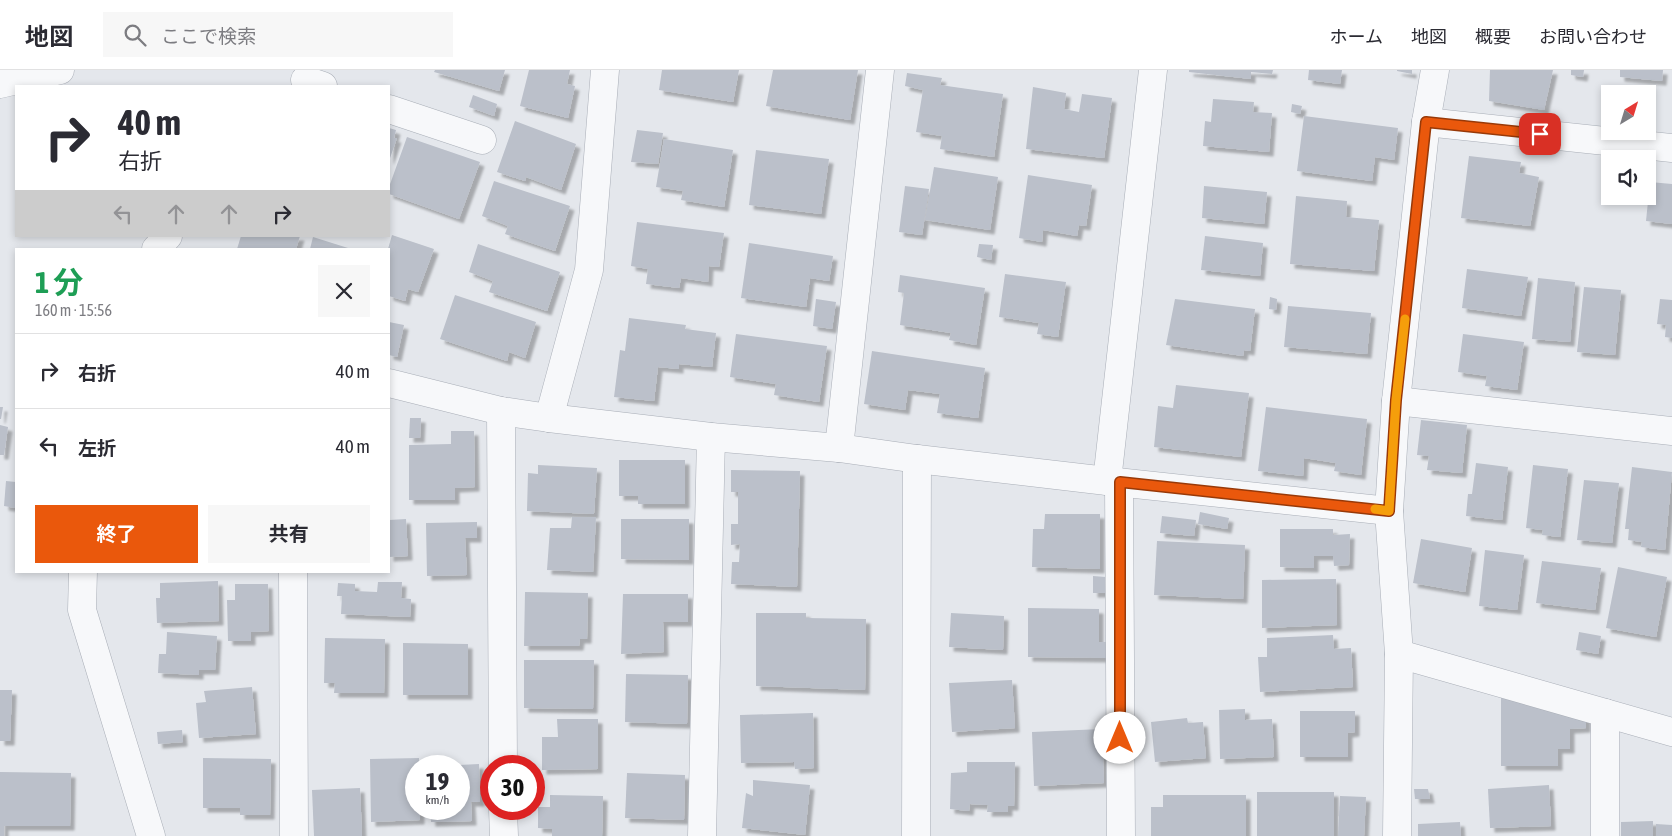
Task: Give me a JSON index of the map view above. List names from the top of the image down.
{
  "north": "top right",
  "page": {
    "header": "地図",
    "search": "ここで検索",
    "nav": [
      "ホーム",
      "地図",
      "概要",
      "お問い合わせ"
    ],
    "turn": ["40 m", "右折"],
    "heading": ["1 分", "160 m · 15:56"],
    "list": [
      {
        "name": "右折",
        "value": "40 m"
      },
      {
        "name": "左折",
        "value": "40 m"
      }
    ],
    "buttons": ["終了", "共有"],
    "speed": "19 km/h",
    "limit": "30"
  }
}
